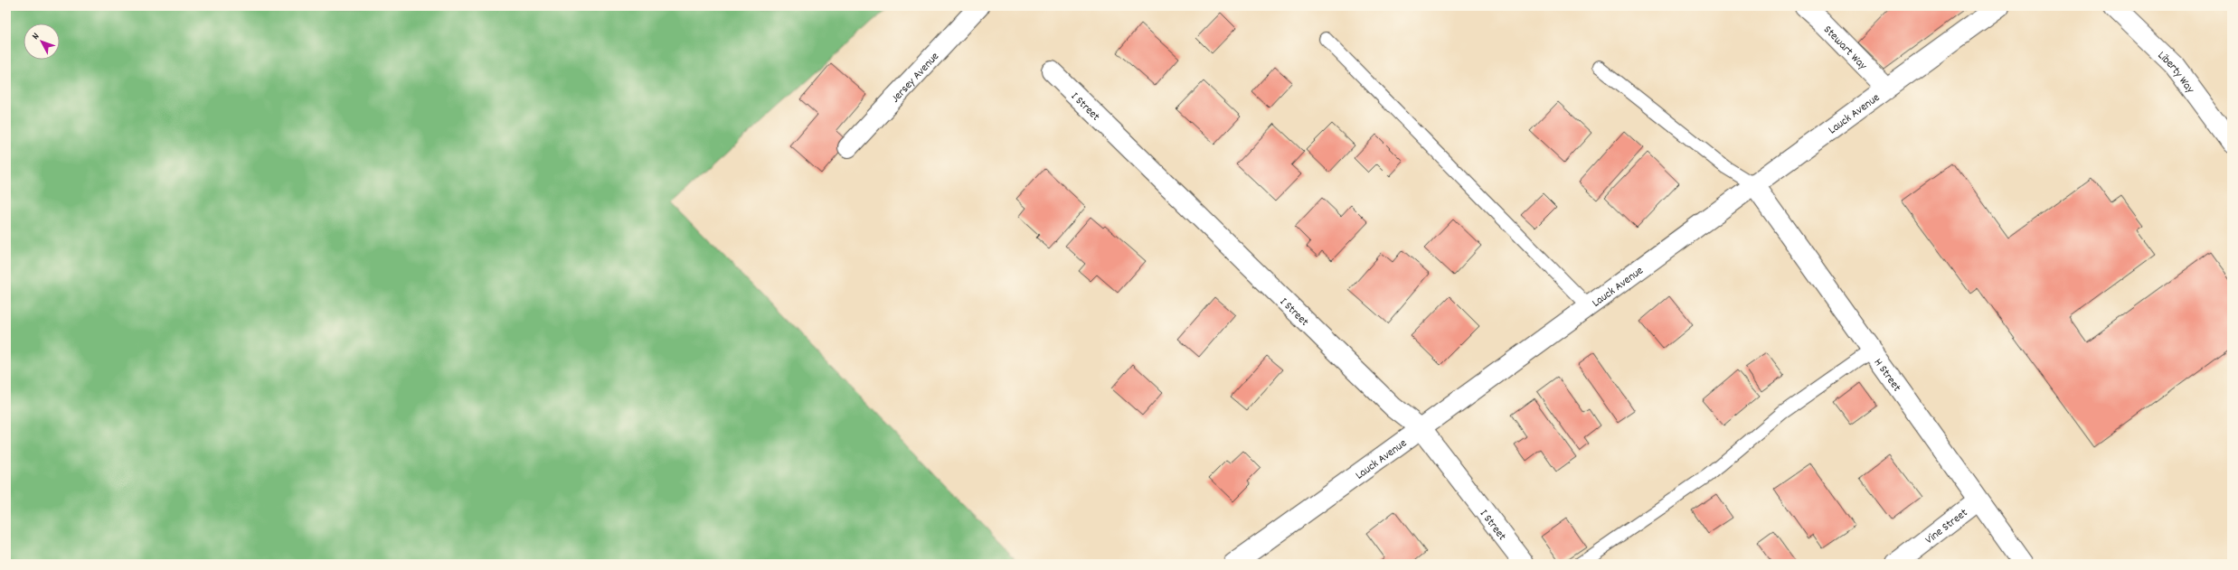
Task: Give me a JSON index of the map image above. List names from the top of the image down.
{
  "streets": {
    "street": [
      "Stewart Way",
      "Liberty Way",
      "Jersey Avenue",
      "I Street",
      "Lauck Avenue",
      "H Street",
      "Vine Street"
    ]
  },
  "crossings": [
    ["Stewart Way", "Lauck Avenue"],
    ["I Street", "Lauck Avenue"],
    ["Lauck Avenue", "H Street"],
    ["H Street", "Vine Street"]
  ],
  "north": "top left"
}
